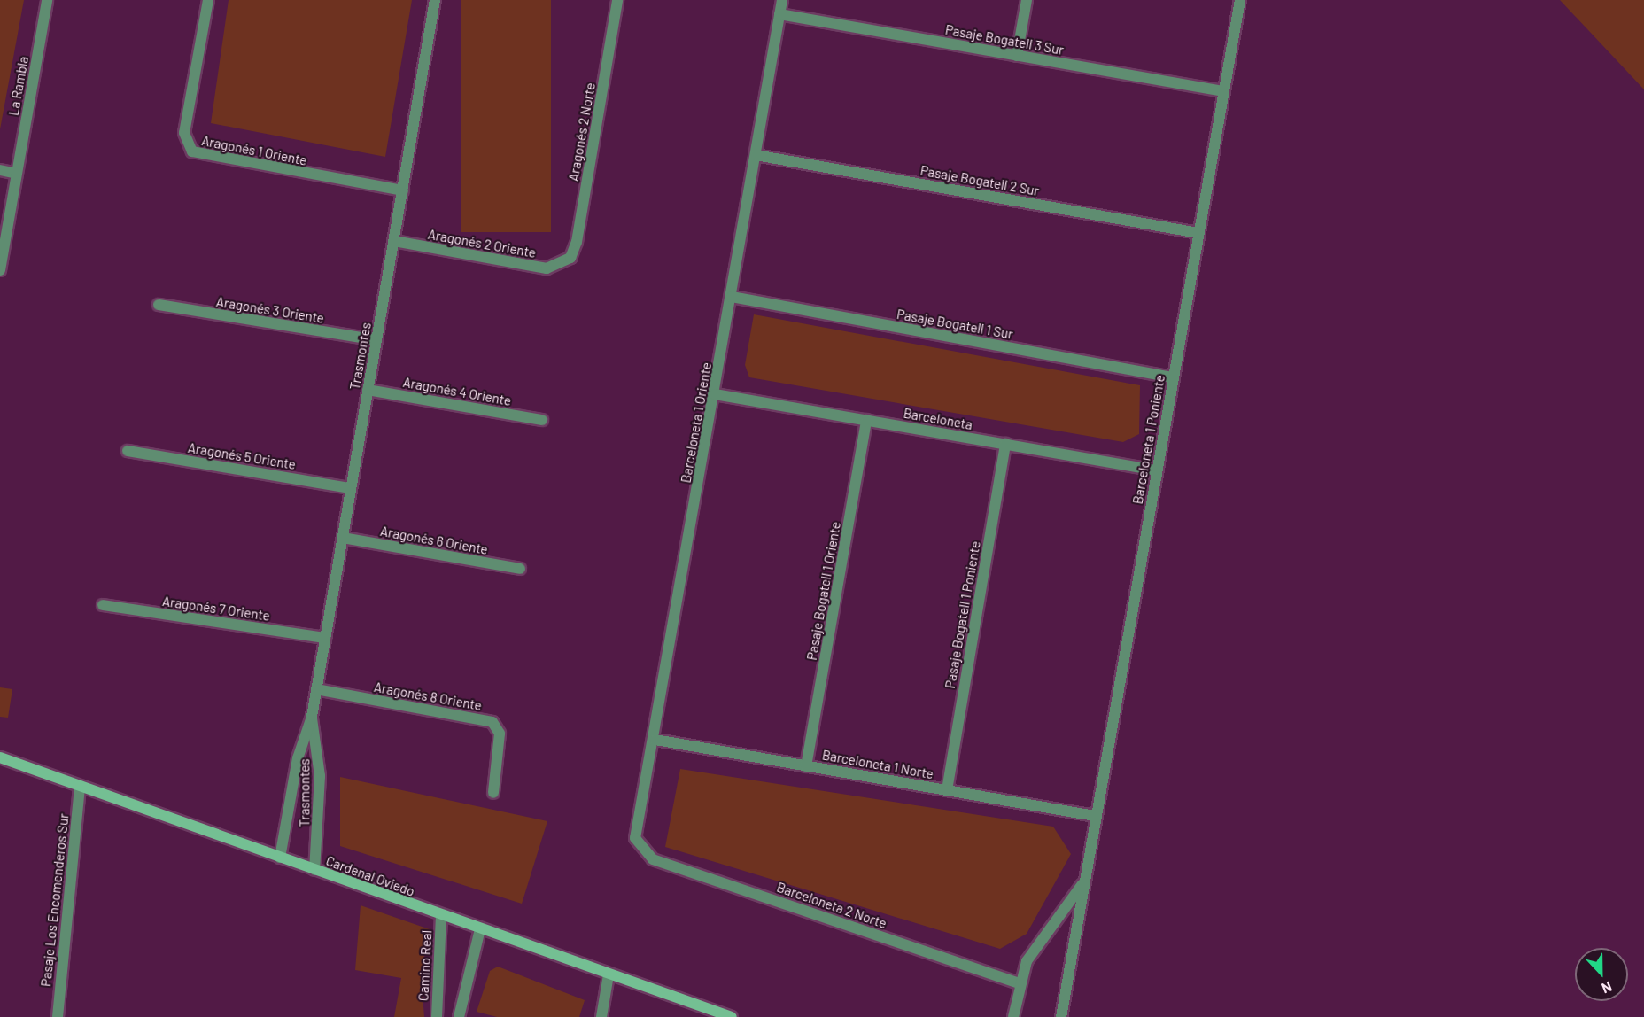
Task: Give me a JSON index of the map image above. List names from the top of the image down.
{
  "streets": {
    "street": [
      "Pasaje Bogatell 3 Sur",
      "La Rambla",
      "Aragonés 2 Norte",
      "Aragonés 1 Oriente",
      "Pasaje Bogatell 2 Sur",
      "Aragonés 2 Oriente",
      "Aragonés 3 Oriente",
      "Pasaje Bogatell 1 Sur",
      "Trasmontes",
      "Aragonés 4 Oriente",
      "Barceloneta",
      "Barceloneta 1 Oriente",
      "Barceloneta 1 Poniente",
      "Aragonés 5 Oriente",
      "Aragonés 6 Oriente",
      "Pasaje Bogatell 1 Oriente",
      "Aragonés 7 Oriente",
      "Pasaje Bogatell 1 Poniente",
      "Aragonés 8 Oriente",
      "Barceloneta 1 Norte",
      "Cardenal Oviedo",
      "Pasaje Los Encomenderos Sur",
      "Barceloneta 2 Norte",
      "Camino Real"
    ]
  },
  "crossings": [
    ["Pasaje Bogatell 3 Sur", "Barceloneta 1 Oriente"],
    ["Pasaje Bogatell 3 Sur", "Barceloneta 1 Poniente"],
    ["Aragonés 2 Norte", "Aragonés 2 Oriente"],
    ["Aragonés 1 Oriente", "Trasmontes"],
    ["Pasaje Bogatell 2 Sur", "Barceloneta 1 Oriente"],
    ["Pasaje Bogatell 2 Sur", "Barceloneta 1 Poniente"],
    ["Aragonés 2 Oriente", "Trasmontes"],
    ["Aragonés 3 Oriente", "Trasmontes"],
    ["Pasaje Bogatell 1 Sur", "Barceloneta 1 Oriente"],
    ["Pasaje Bogatell 1 Sur", "Barceloneta 1 Poniente"],
    ["Trasmontes", "Aragonés 4 Oriente"],
    ["Trasmontes", "Aragonés 5 Oriente"],
    ["Trasmontes", "Aragonés 6 Oriente"],
    ["Trasmontes", "Aragonés 7 Oriente"],
    ["Trasmontes", "Aragonés 8 Oriente"],
    ["Trasmontes", "Cardenal Oviedo"],
    ["Barceloneta", "Barceloneta 1 Oriente"],
    ["Barceloneta", "Barceloneta 1 Poniente"],
    ["Barceloneta", "Pasaje Bogatell 1 Oriente"],
    ["Barceloneta", "Pasaje Bogatell 1 Poniente"],
    ["Barceloneta 1 Oriente", "Barceloneta 1 Norte"],
    ["Barceloneta 1 Oriente", "Barceloneta 2 Norte"],
    ["Barceloneta 1 Poniente", "Barceloneta 1 Norte"],
    ["Barceloneta 1 Poniente", "Barceloneta 2 Norte"],
    ["Pasaje Bogatell 1 Oriente", "Barceloneta 1 Norte"],
    ["Pasaje Bogatell 1 Poniente", "Barceloneta 1 Norte"],
    ["Cardenal Oviedo", "Pasaje Los Encomenderos Sur"],
    ["Cardenal Oviedo", "Camino Real"]
  ],
  "north": "bottom"
}
